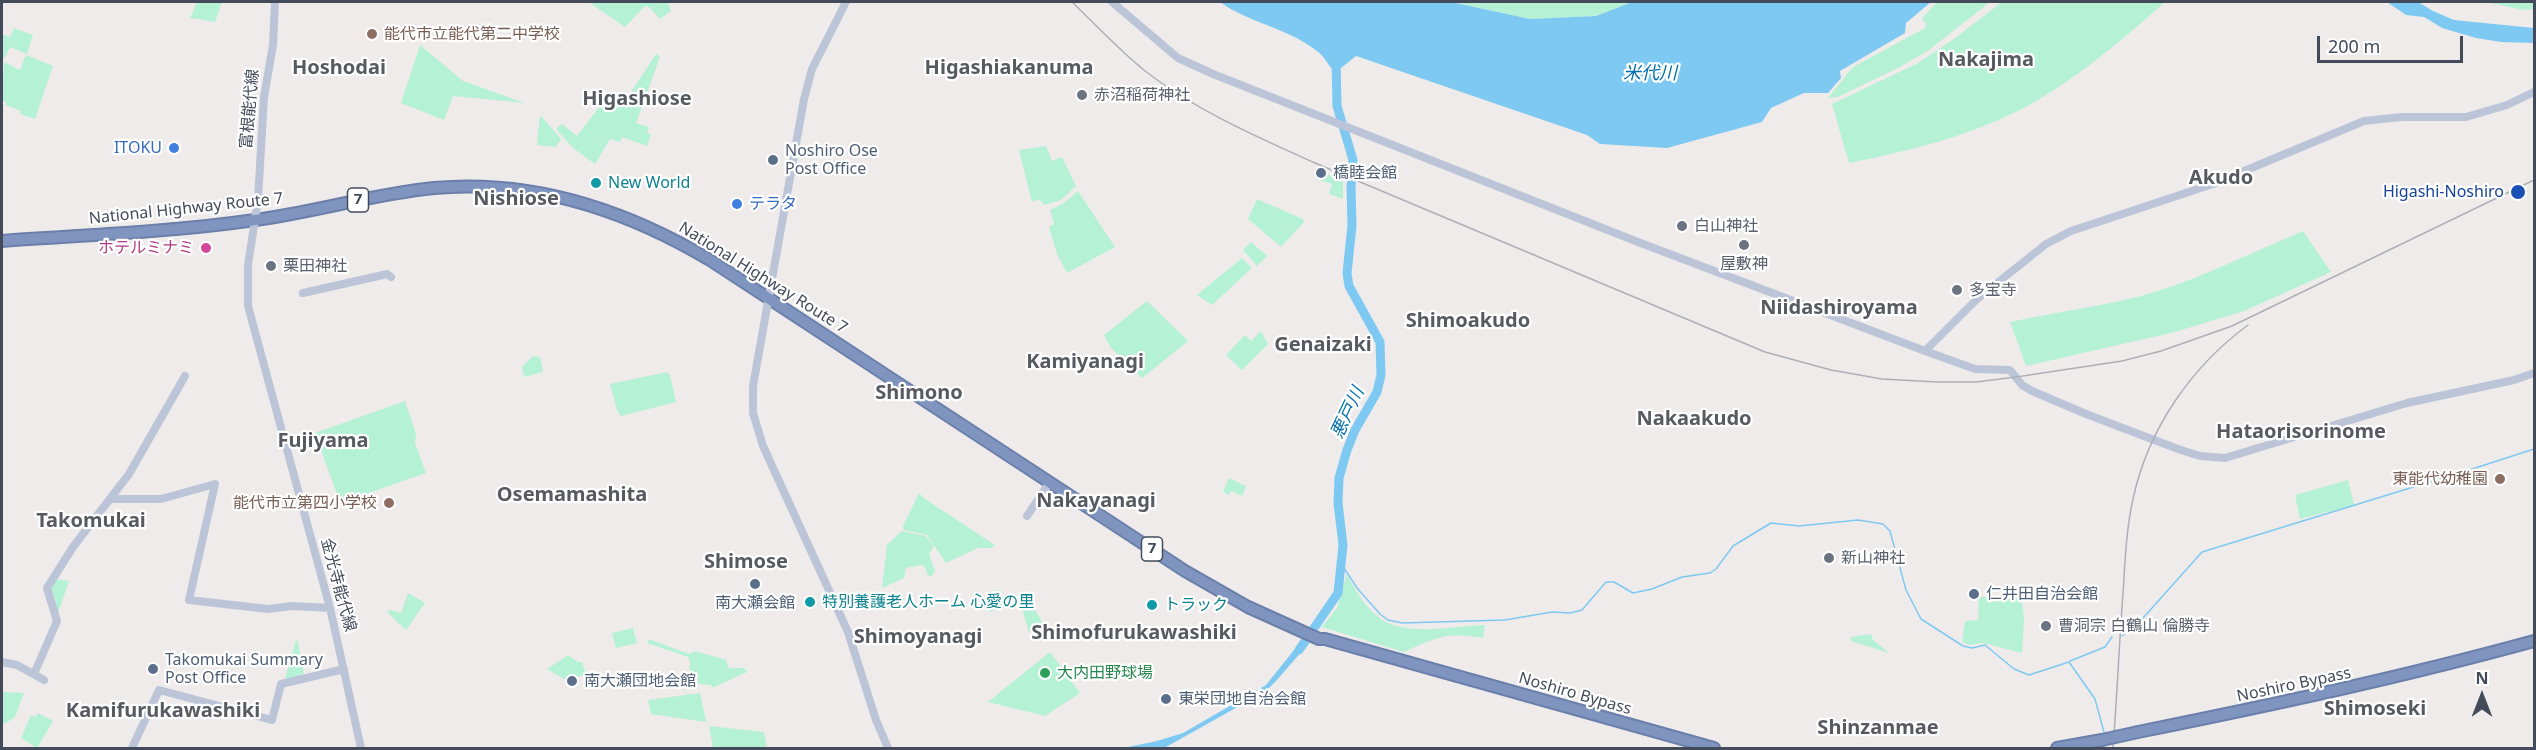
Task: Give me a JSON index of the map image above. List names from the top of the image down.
{
  "streets": {
    "highway": ["7", "National Highway Route 7", "Noshiro Bypass"],
    "street": ["富根能代線", "金光寺能代線"]
  },
  "crossings": [
    ["富根能代線", "National Highway Route 7"],
    ["富根能代線", "金光寺能代線"],
    ["National Highway Route 7", "金光寺能代線"],
    ["National Highway Route 7", "Noshiro Bypass"]
  ],
  "districts": [
    "Nakajima",
    "Hoshodai",
    "Higashiakanuma",
    "Higashiose",
    "Akudo",
    "Nishiose",
    "Niidashiroyama",
    "Shimoakudo",
    "Genaizaki",
    "Kamiyanagi",
    "Shimono",
    "Nakaakudo",
    "Hataorisorinome",
    "Fujiyama",
    "Osemamashita",
    "Nakayanagi",
    "Takomukai",
    "Shimose",
    "Shimofurukawashiki",
    "Shimoyanagi",
    "Shimoseki",
    "Kamifurukawashiki",
    "Shinzanmae"
  ],
  "water": ["米代川", "悪戸川"],
  "places": [
    "能代市立能代第二中学校",
    "赤沼稲荷神社",
    "ITOKU",
    "Noshiro Ose Post Office",
    "橋睦会館",
    "New World",
    "Higashi-Noshiro",
    "テラタ",
    "白山神社",
    "屋敷神",
    "ホテルミナミ",
    "栗田神社",
    "多宝寺",
    "東能代幼稚園",
    "能代市立第四小学校",
    "新山神社",
    "南大瀬会館",
    "仁井田自治会館",
    "特別養護老人ホーム 心愛の里",
    "トラック",
    "曹洞宗 白鶴山 倫勝寺",
    "Takomukai Summary Post Office",
    "大内田野球場",
    "南大瀬団地会館",
    "東栄団地自治会館"
  ],
  "scale_bar": "200 m",
  "north": "top"
}
